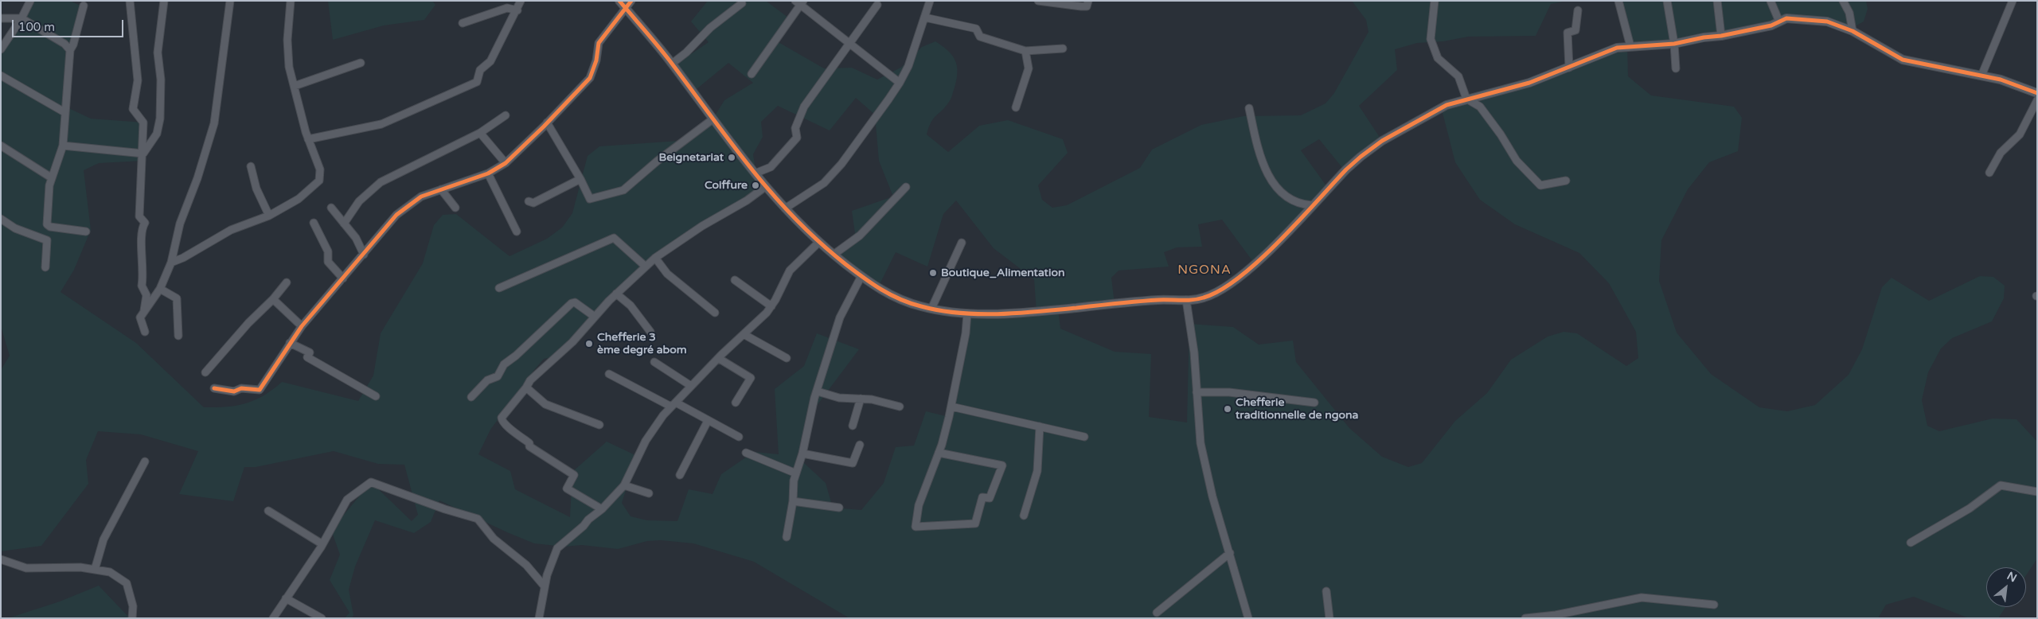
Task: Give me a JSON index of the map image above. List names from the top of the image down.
{
  "districts": ["NGONA"],
  "places": [
    "Beignetariat",
    "Coiffure",
    "Boutique_Alimentation",
    "Chefferie 3 ème degré abom",
    "Chefferie traditionnelle de ngona"
  ],
  "scale_bar": "100 m",
  "north": "top right"
}
